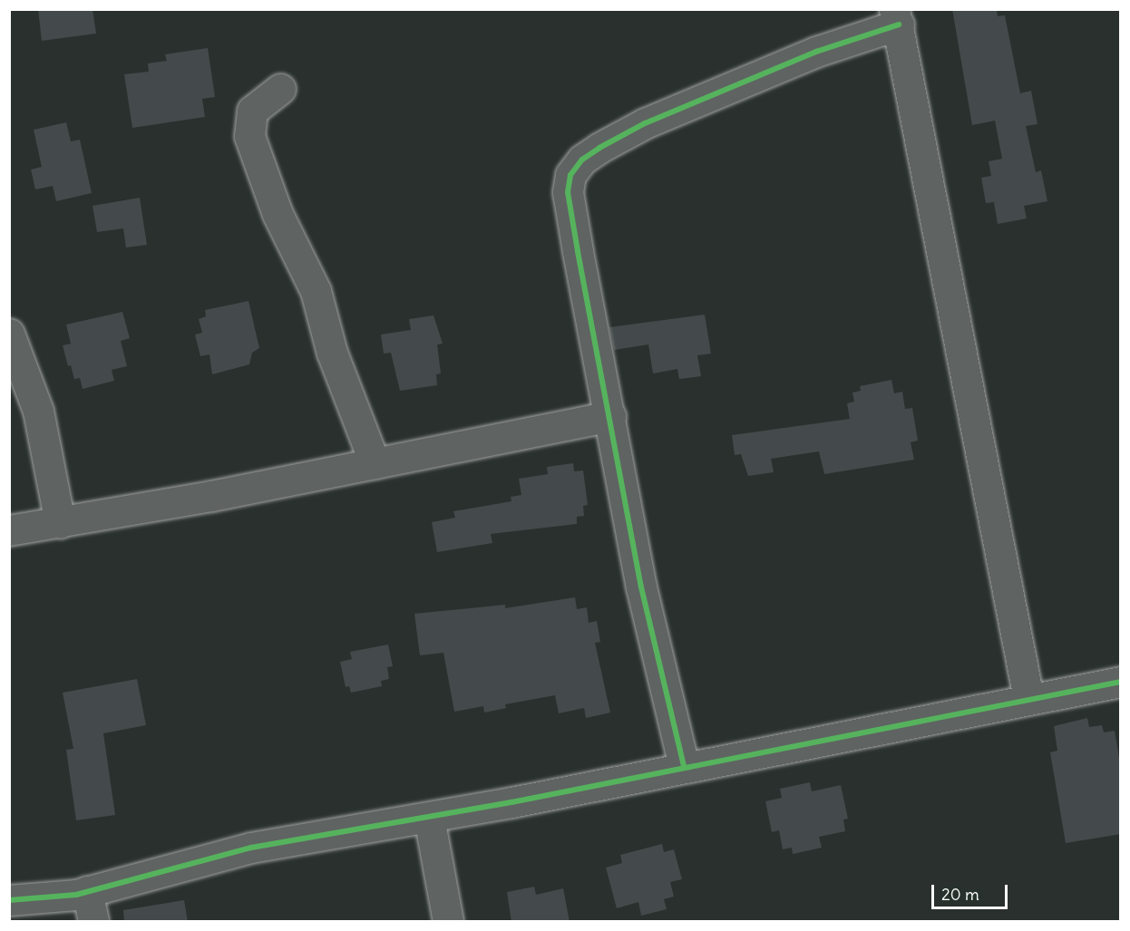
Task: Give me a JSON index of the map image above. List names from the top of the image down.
{
  "scale_bar": "20 m"
}
